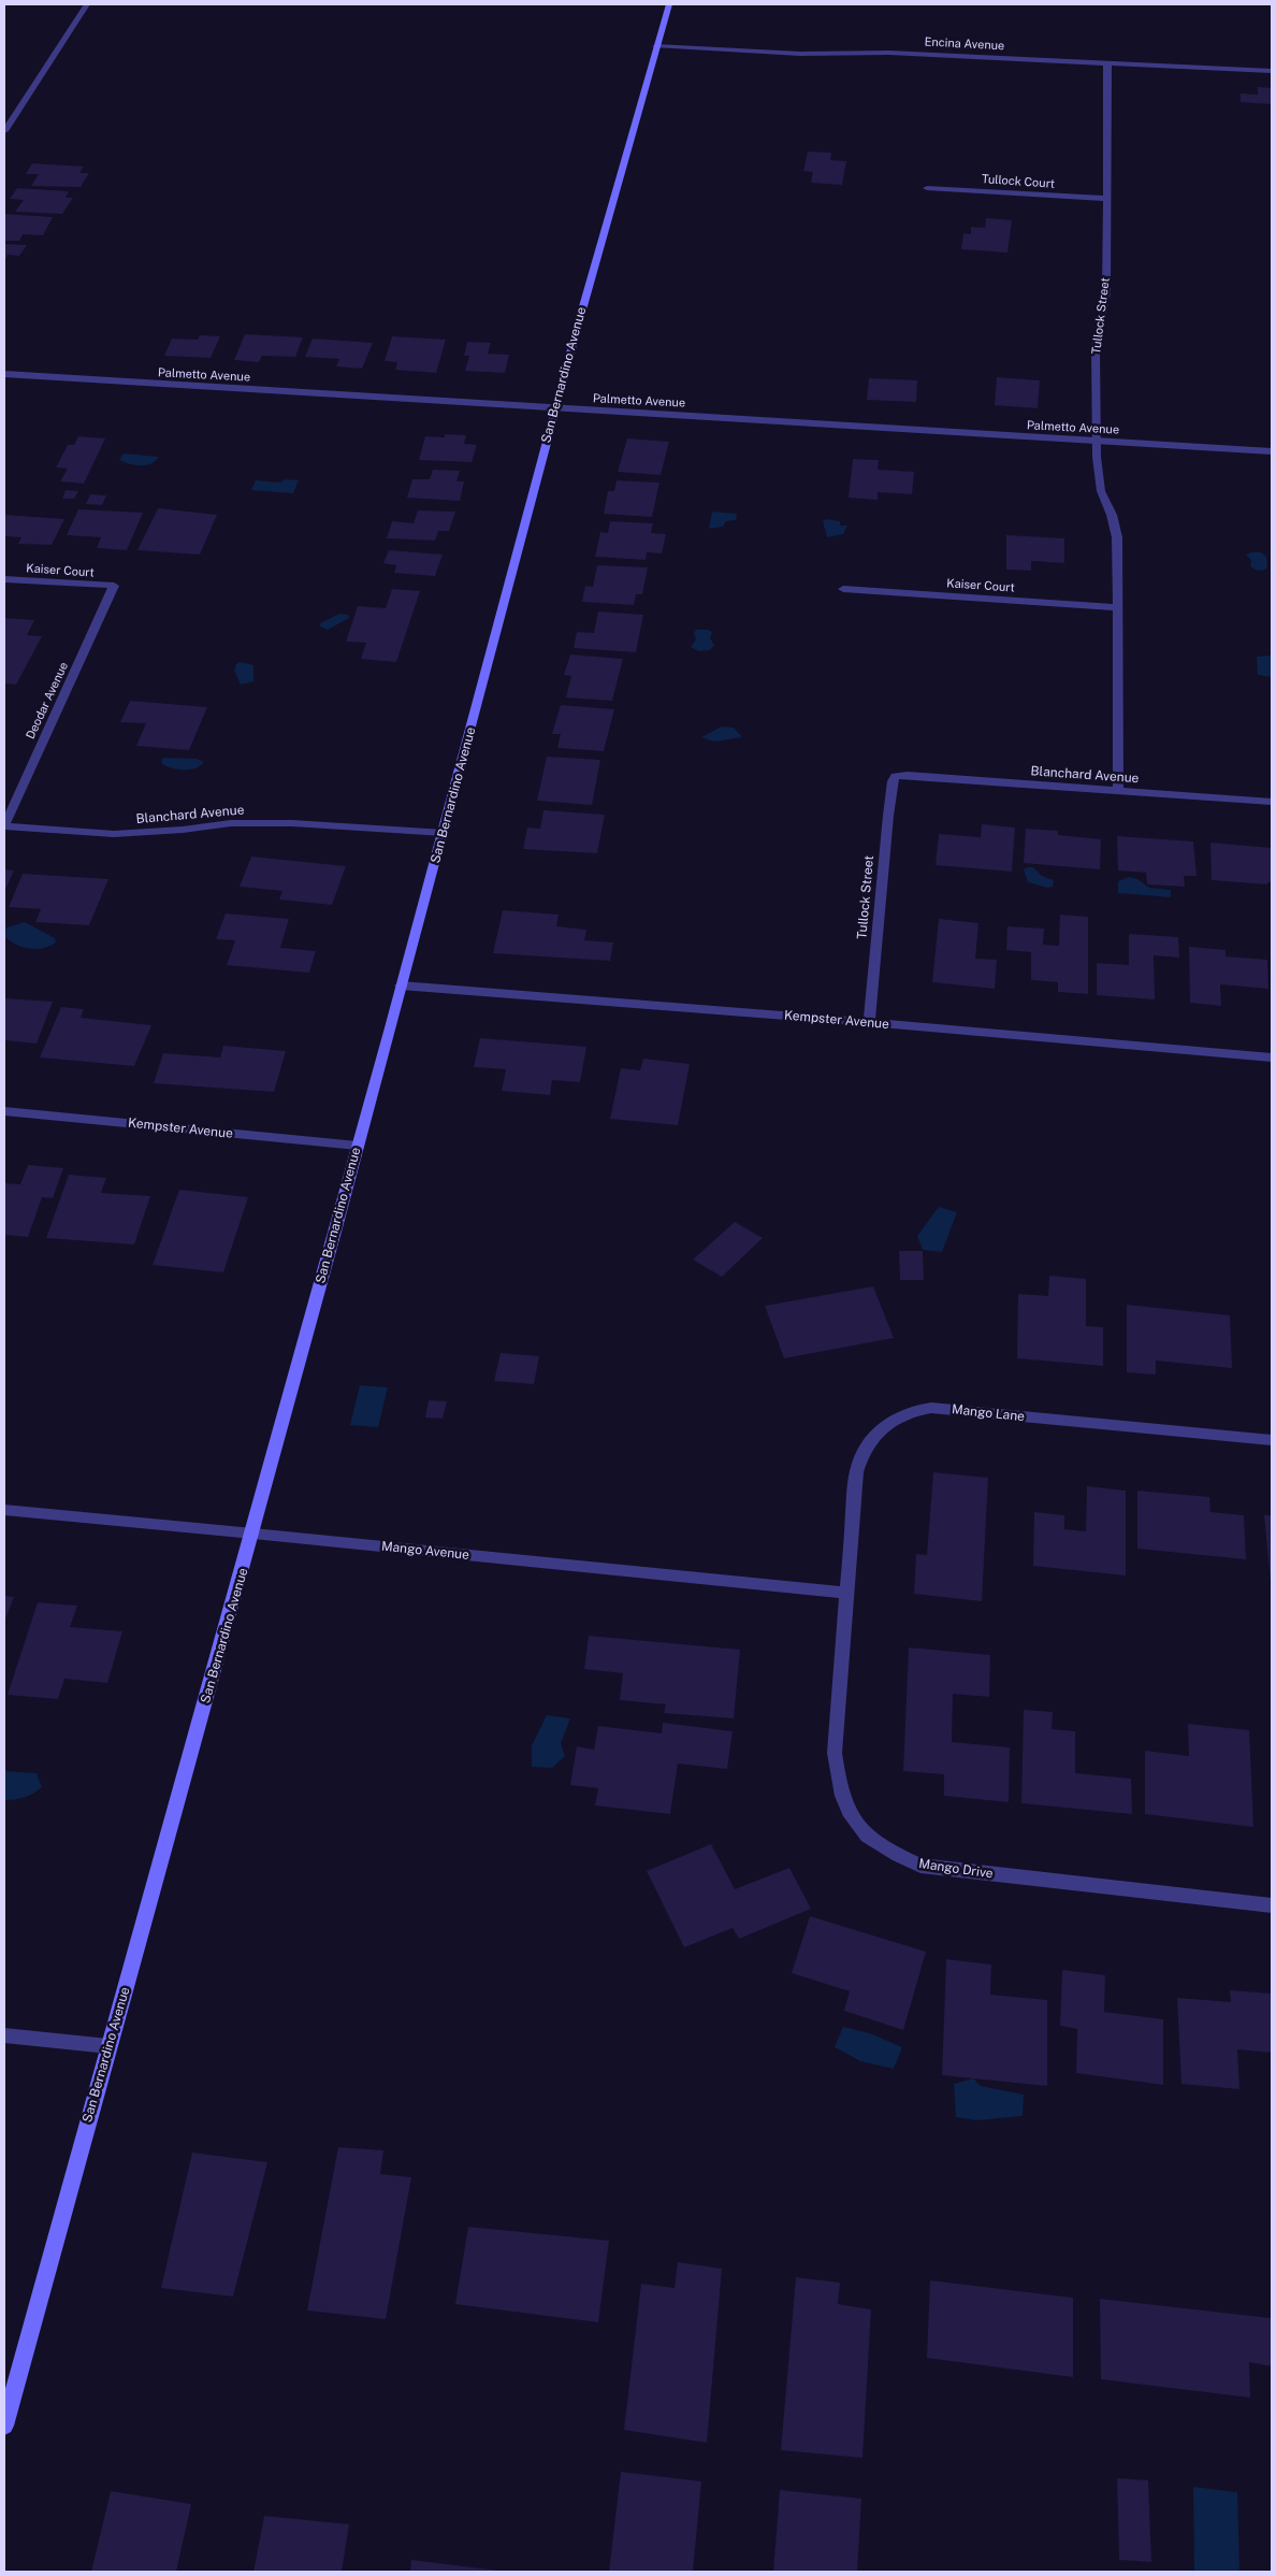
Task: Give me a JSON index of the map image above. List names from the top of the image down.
{
  "streets": {
    "main road": ["San Bernardino Avenue"],
    "street": [
      "Encina Avenue",
      "Tullock Court",
      "Tullock Street",
      "Palmetto Avenue",
      "Kaiser Court",
      "Deodar Avenue",
      "Blanchard Avenue",
      "Kempster Avenue",
      "Mango Lane",
      "Mango Avenue",
      "Mango Drive"
    ]
  },
  "crossings": [
    ["Encina Avenue", "Tullock Street"],
    ["Encina Avenue", "San Bernardino Avenue"],
    ["Tullock Court", "Tullock Street"],
    ["Tullock Street", "Palmetto Avenue"],
    ["Tullock Street", "Kaiser Court"],
    ["Tullock Street", "Blanchard Avenue"],
    ["Tullock Street", "Kempster Avenue"],
    ["Palmetto Avenue", "San Bernardino Avenue"],
    ["San Bernardino Avenue", "Blanchard Avenue"],
    ["San Bernardino Avenue", "Kempster Avenue"],
    ["San Bernardino Avenue", "Mango Avenue"],
    ["Kaiser Court", "Deodar Avenue"],
    ["Deodar Avenue", "Blanchard Avenue"],
    ["Mango Lane", "Mango Avenue"],
    ["Mango Lane", "Mango Drive"],
    ["Mango Avenue", "Mango Drive"]
  ]
}
